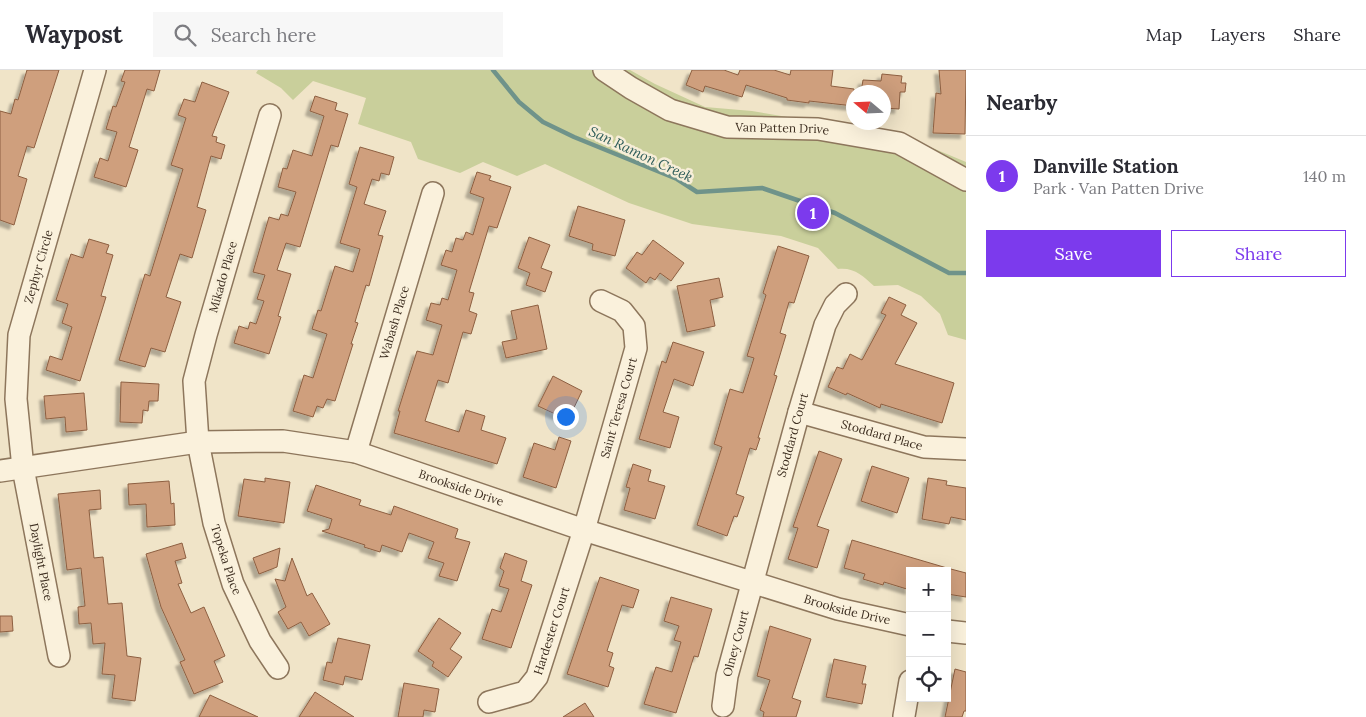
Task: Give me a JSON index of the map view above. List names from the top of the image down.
{
  "streets": {
    "street": [
      "Van Patten Drive",
      "Zephyr Circle",
      "Mikado Place",
      "Wabash Place",
      "Saint Teresa Court",
      "Stoddard Court",
      "Stoddard Place",
      "Brookside Drive",
      "Topeka Place",
      "Daylight Place",
      "Hardester Court",
      "Olney Court"
    ]
  },
  "crossings": [
    ["Zephyr Circle", "Brookside Drive"],
    ["Zephyr Circle", "Daylight Place"],
    ["Mikado Place", "Brookside Drive"],
    ["Mikado Place", "Topeka Place"],
    ["Wabash Place", "Brookside Drive"],
    ["Saint Teresa Court", "Brookside Drive"],
    ["Saint Teresa Court", "Hardester Court"],
    ["Stoddard Court", "Stoddard Place"],
    ["Stoddard Court", "Brookside Drive"],
    ["Stoddard Court", "Olney Court"],
    ["Brookside Drive", "Topeka Place"],
    ["Brookside Drive", "Daylight Place"],
    ["Brookside Drive", "Hardester Court"],
    ["Brookside Drive", "Olney Court"]
  ],
  "water": ["San Ramon Creek"],
  "north": "left",
  "page": {
    "header": "Waypost",
    "search": "Search here",
    "nav": ["Map", "Layers", "Share"],
    "heading": "Nearby",
    "list": [
      {
        "mark": "1",
        "name": "Danville Station",
        "note": "Park · Van Patten Drive",
        "value": "140 m"
      }
    ],
    "pins": "1",
    "buttons": ["Save", "Share"],
    "map_buttons": ["+", "−"]
  }
}
